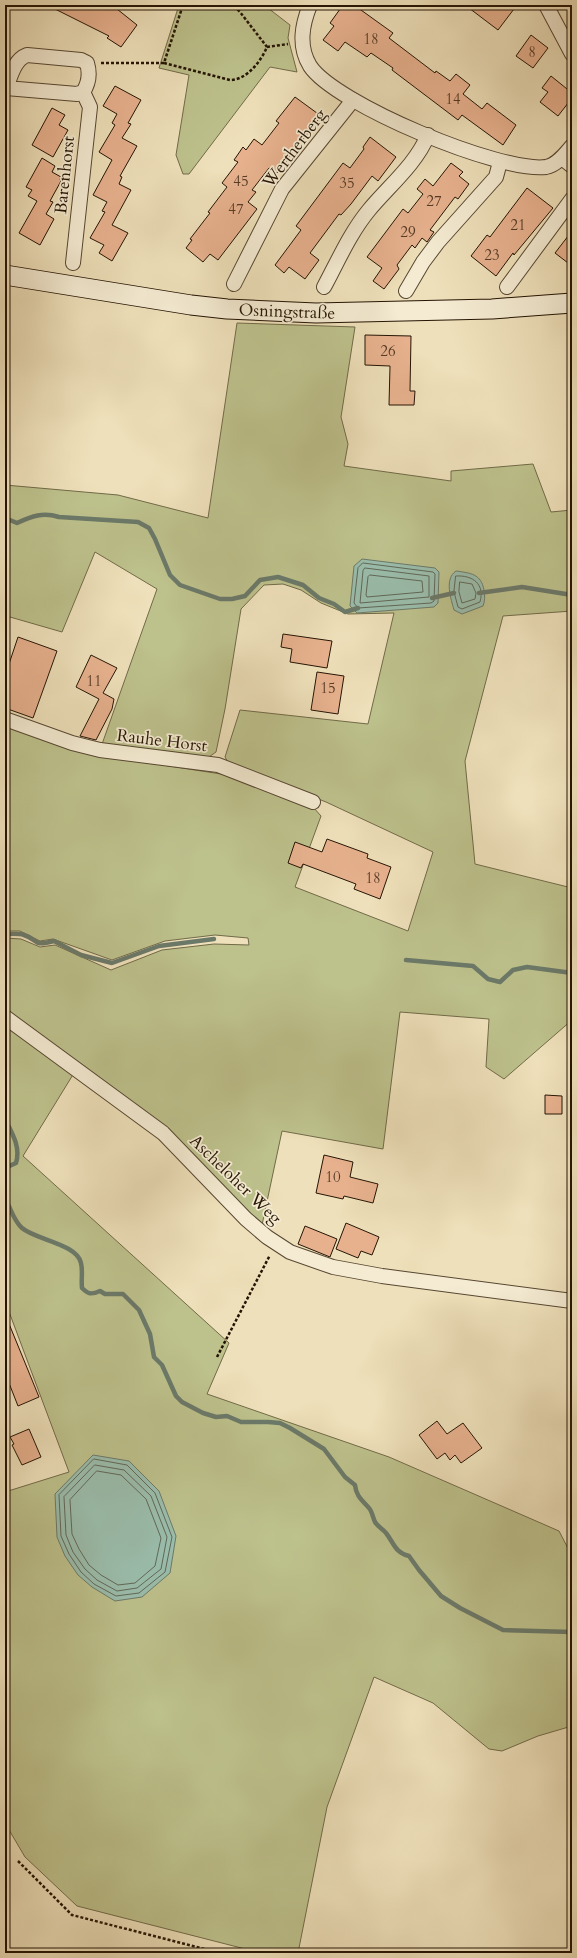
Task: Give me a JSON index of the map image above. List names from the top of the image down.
{
  "streets": {
    "street": [
      "Wertherberg",
      "Barenhorst",
      "Osningstraße",
      "Rauhe Horst",
      "Ascheloher Weg"
    ]
  },
  "house_numbers": [
    "18",
    "8",
    "14",
    "45",
    "35",
    "27",
    "47",
    "21",
    "29",
    "23",
    "26",
    "11",
    "15",
    "18",
    "10"
  ]
}
